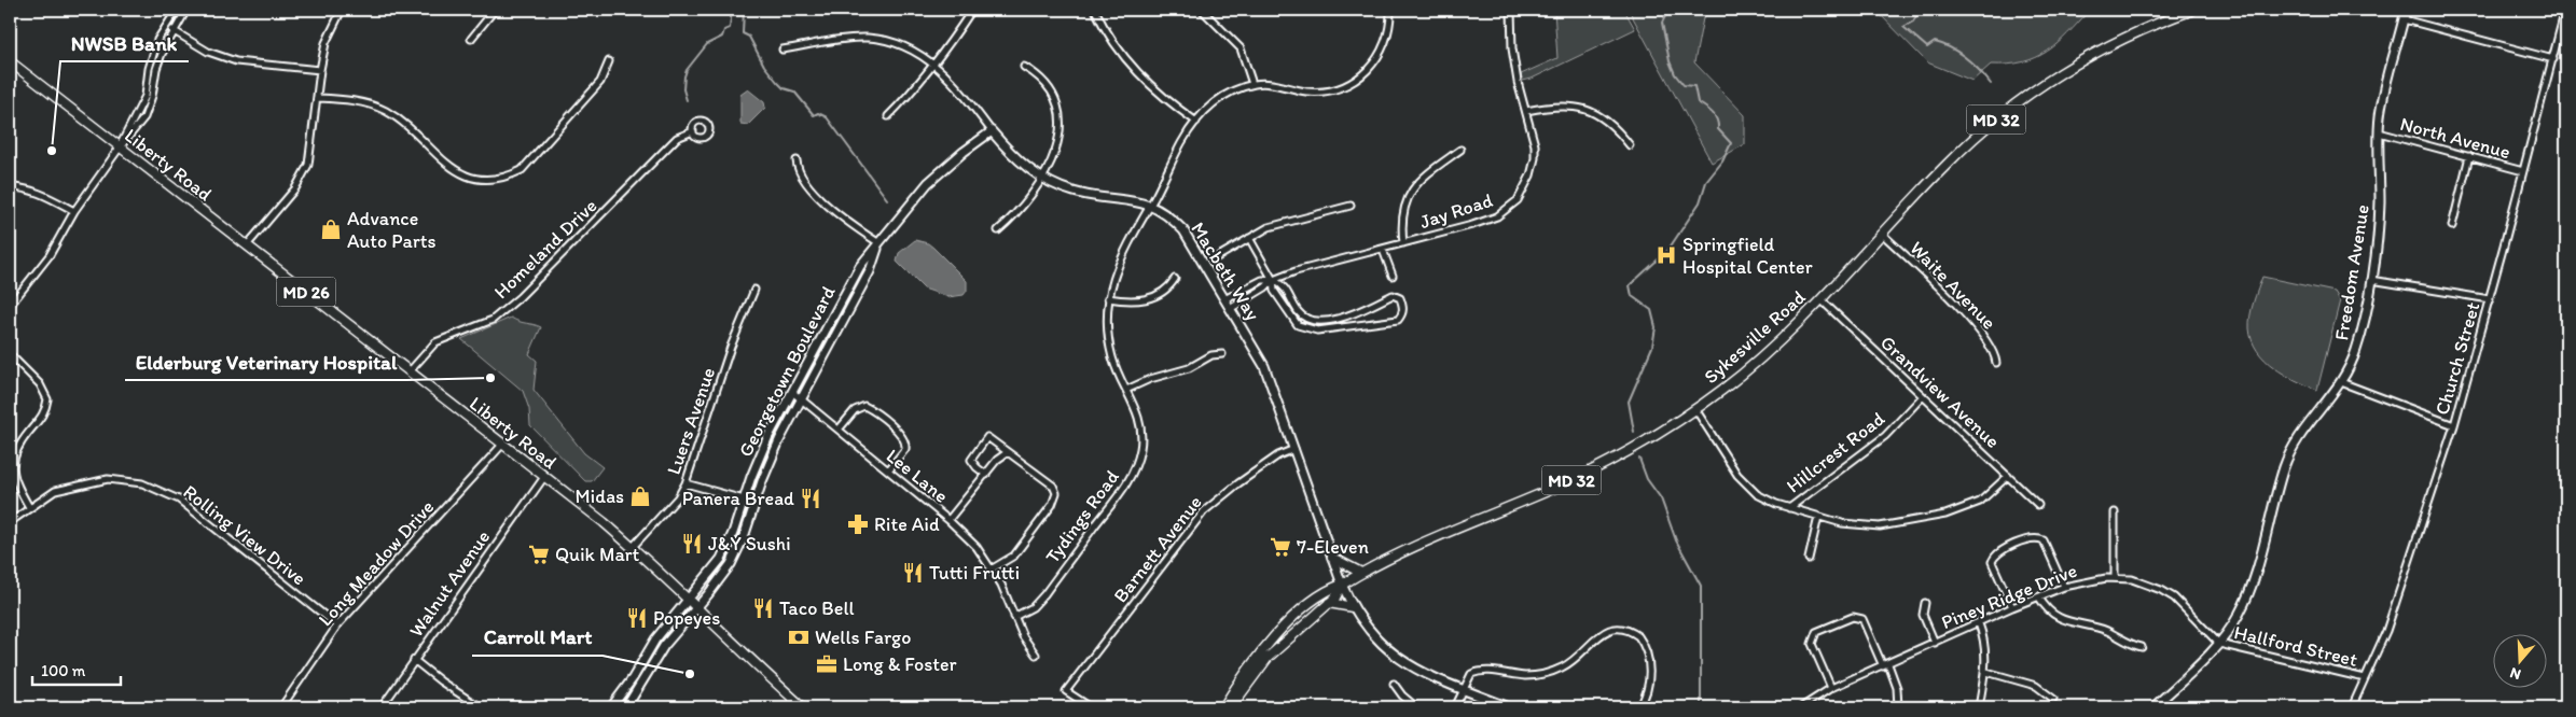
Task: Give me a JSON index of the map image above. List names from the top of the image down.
{
  "streets": {
    "main road": [
      "MD 32",
      "Liberty Road",
      "MD 26",
      "Sykesville Road"
    ],
    "street": [
      "North Avenue",
      "Jay Road",
      "Homeland Drive",
      "Macbeth Way",
      "Freedom Avenue",
      "Waite Avenue",
      "Church Street",
      "Georgetown Boulevard",
      "Grandview Avenue",
      "Luers Avenue",
      "Hillcrest Road",
      "Lee Lane",
      "Tydings Road",
      "Rolling View Drive",
      "Barnett Avenue",
      "Long Meadow Drive",
      "Walnut Avenue",
      "Piney Ridge Drive",
      "Hallford Street"
    ]
  },
  "crossings": [
    ["North Avenue", "Freedom Avenue"],
    ["North Avenue", "Church Street"],
    ["Liberty Road", "Homeland Drive"],
    ["Liberty Road", "Georgetown Boulevard"],
    ["Liberty Road", "Luers Avenue"],
    ["Liberty Road", "Long Meadow Drive"],
    ["Liberty Road", "Walnut Avenue"],
    ["Jay Road", "Macbeth Way"],
    ["Macbeth Way", "Sykesville Road"],
    ["Macbeth Way", "Georgetown Boulevard"],
    ["Macbeth Way", "Tydings Road"],
    ["Macbeth Way", "Barnett Avenue"],
    ["Freedom Avenue", "Piney Ridge Drive"],
    ["Freedom Avenue", "Hallford Street"],
    ["Waite Avenue", "Sykesville Road"],
    ["Sykesville Road", "Grandview Avenue"],
    ["Church Street", "Hallford Street"],
    ["Georgetown Boulevard", "Lee Lane"],
    ["Grandview Avenue", "Hillcrest Road"],
    ["Lee Lane", "Tydings Road"],
    ["Rolling View Drive", "Long Meadow Drive"],
    ["Piney Ridge Drive", "Hallford Street"]
  ],
  "places": {
    "other": ["NWSB Bank", "Elderburg Veterinary Hospital", "Carroll Mart"],
    "shop": ["Advance Auto Parts", "Midas"],
    "hospital": ["Springfield Hospital Center"],
    "restaurant": [
      "Panera Bread",
      "J&Y Sushi",
      "Tutti Frutti",
      "Taco Bell",
      "Popeyes"
    ],
    "pharmacy": ["Rite Aid"],
    "supermarket": ["7-Eleven", "Quik Mart"],
    "bank": ["Wells Fargo"],
    "office": ["Long & Foster"]
  },
  "scale_bar": "100 m",
  "north": "bottom"
}
